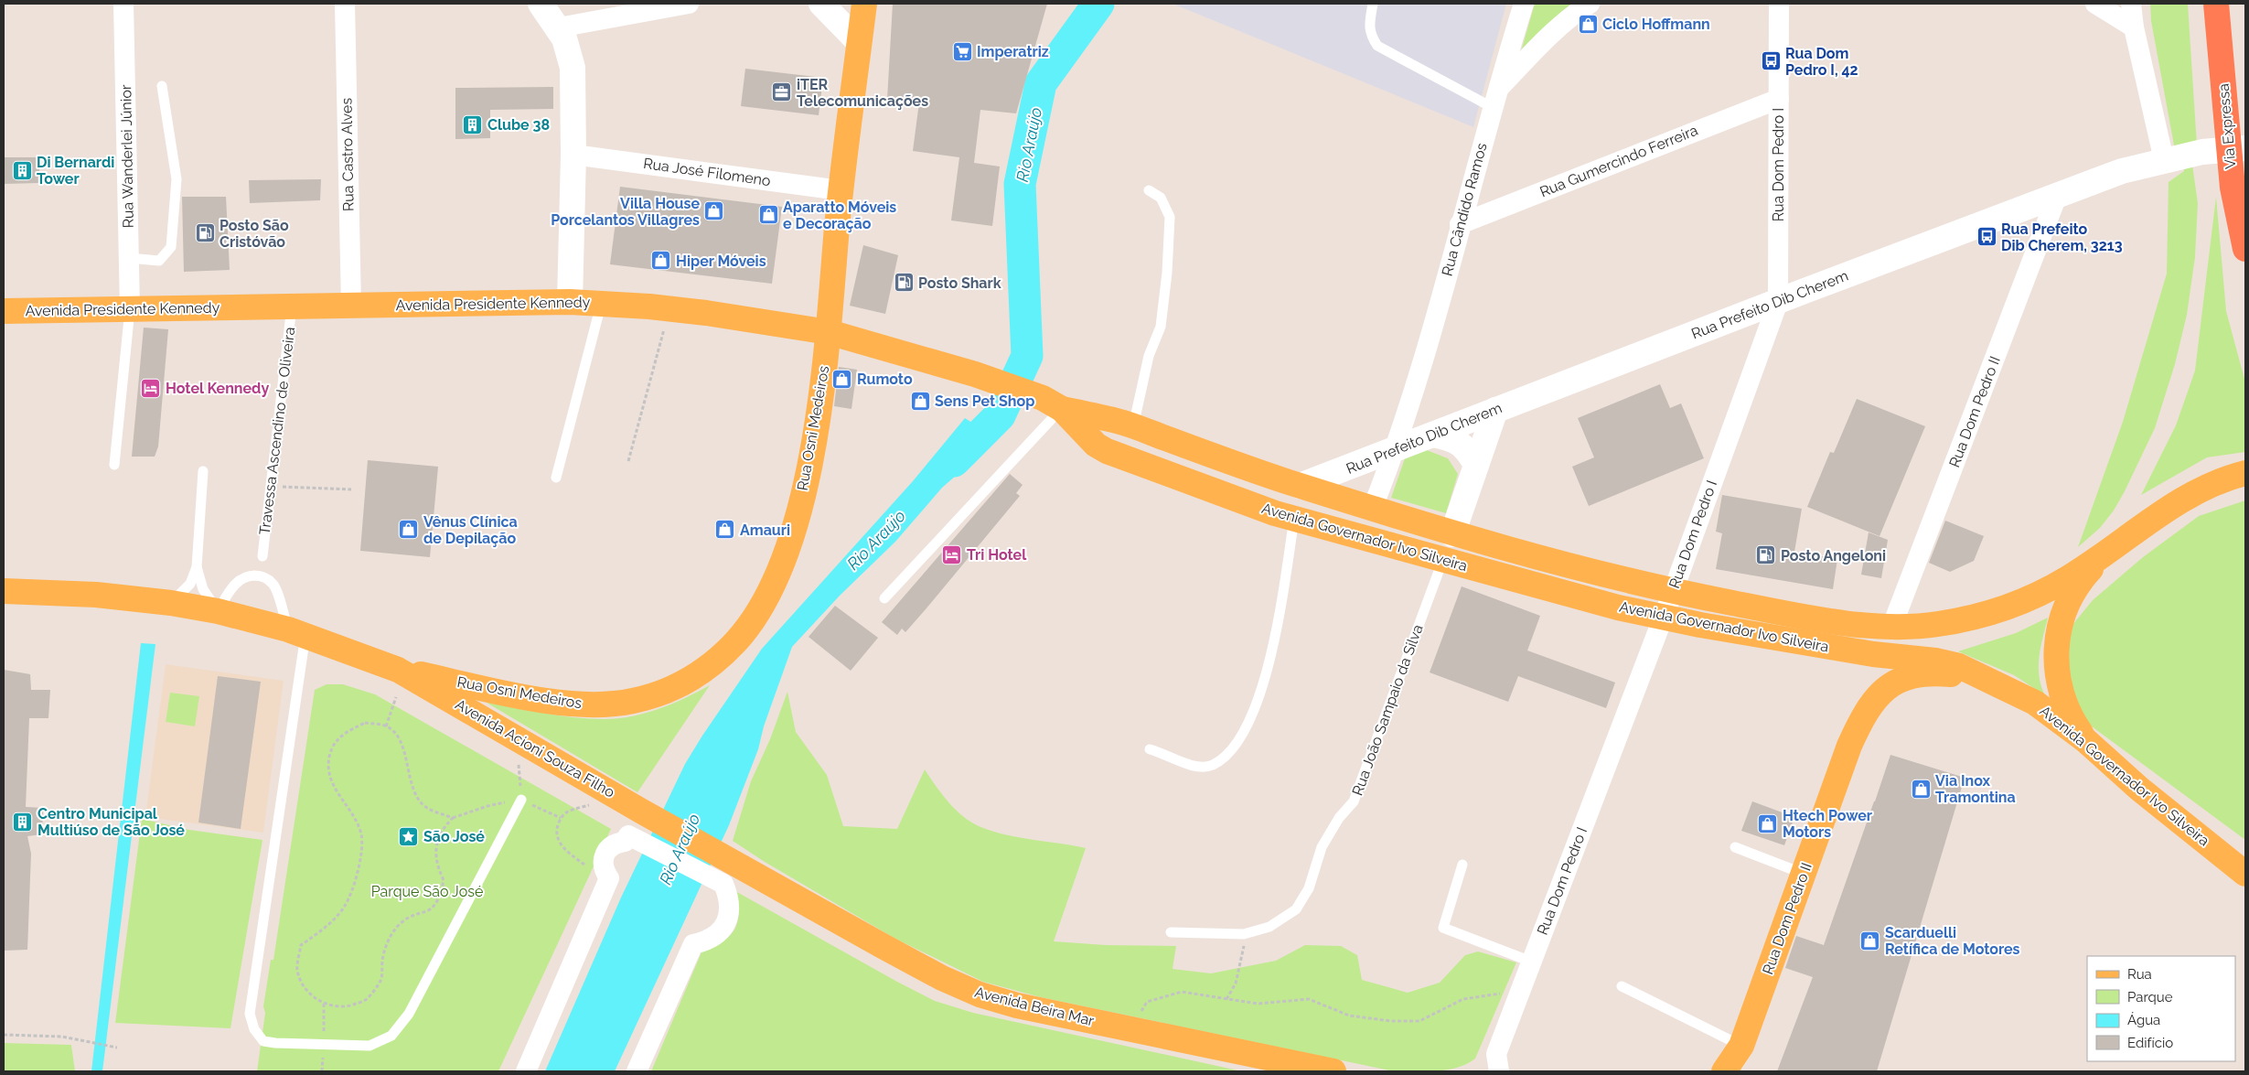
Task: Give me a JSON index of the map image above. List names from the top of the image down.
{
  "streets": {
    "highway": ["Via Expressa"],
    "main road": [
      "Avenida Presidente Kennedy",
      "Rua Prefeito Dib Cherem",
      "Rua Dom Pedro II",
      "Rua Osni Medeiros",
      "Avenida Governador Ivo Silveira",
      "Avenida Acioni Souza Filho",
      "Avenida Beira Mar"
    ],
    "street": [
      "Rua Castro Alves",
      "Rua Wanderlei Júnior",
      "Rua Gumercindo Ferreira",
      "Rua Dom Pedro I",
      "Rua José Filomeno",
      "Rua Cândido Ramos"
    ],
    "lane": ["Travessa Ascendino de Oliveira", "Rua João Sampaio da Silva"]
  },
  "crossings": [
    ["Rua Castro Alves", "Avenida Presidente Kennedy"],
    ["Rua Wanderlei Júnior", "Avenida Presidente Kennedy"],
    ["Rua Gumercindo Ferreira", "Rua Dom Pedro I"],
    ["Rua Gumercindo Ferreira", "Rua Cândido Ramos"],
    ["Rua Dom Pedro I", "Rua Prefeito Dib Cherem"],
    ["Rua Dom Pedro I", "Avenida Governador Ivo Silveira"],
    ["Rua José Filomeno", "Rua Osni Medeiros"],
    ["Rua Cândido Ramos", "Rua Prefeito Dib Cherem"],
    ["Rua Cândido Ramos", "Avenida Governador Ivo Silveira"],
    ["Avenida Presidente Kennedy", "Rua Osni Medeiros"],
    ["Avenida Presidente Kennedy", "Travessa Ascendino de Oliveira"],
    ["Avenida Presidente Kennedy", "Avenida Governador Ivo Silveira"],
    ["Rua Prefeito Dib Cherem", "Rua Dom Pedro II"],
    ["Rua Prefeito Dib Cherem", "Avenida Governador Ivo Silveira"],
    ["Rua Dom Pedro II", "Avenida Governador Ivo Silveira"],
    ["Rua Osni Medeiros", "Avenida Acioni Souza Filho"],
    ["Avenida Governador Ivo Silveira", "Rua João Sampaio da Silva"],
    ["Avenida Acioni Souza Filho", "Avenida Beira Mar"]
  ],
  "water": ["Rio Araújo"],
  "parks": ["Parque São José"],
  "places": {
    "shop": [
      "Ciclo Hoffmann",
      "Villa House Porcelantos Villagres",
      "Aparatto Móveis e Decoração",
      "Hiper Móveis",
      "Rumoto",
      "Sens Pet Shop",
      "Vênus Clínica de Depilação",
      "Amauri",
      "Via Inox Tramontina",
      "Htech Power Motors",
      "Scarduelli Retífica de Motores"
    ],
    "supermarket": ["Imperatriz"],
    "bus stop": ["Rua Dom Pedro I, 42", "Rua Prefeito Dib Cherem, 3213"],
    "office": ["iTER Telecomunicações"],
    "building": ["Clube 38", "Di Bernardi Tower", "Centro Municipal Multiúso de São José"],
    "fuel station": ["Posto São Cristóvão", "Posto Shark", "Posto Angeloni"],
    "hotel": ["Hotel Kennedy", "Tri Hotel"],
    "place": ["São José"]
  },
  "legend": [
    "Rua",
    "Parque",
    "Água",
    "Edifício"
  ]
}
